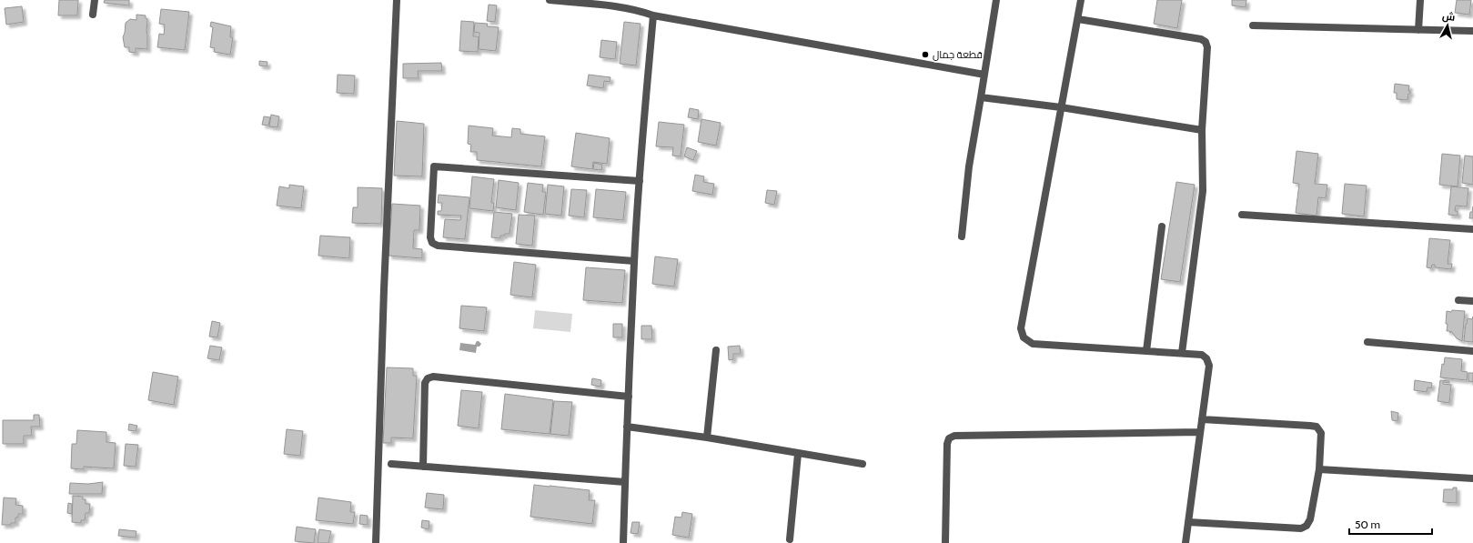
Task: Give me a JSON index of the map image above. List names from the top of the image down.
{
  "places": ["قطعة جمال"],
  "scale_bar": "50 m",
  "north": "top"
}
